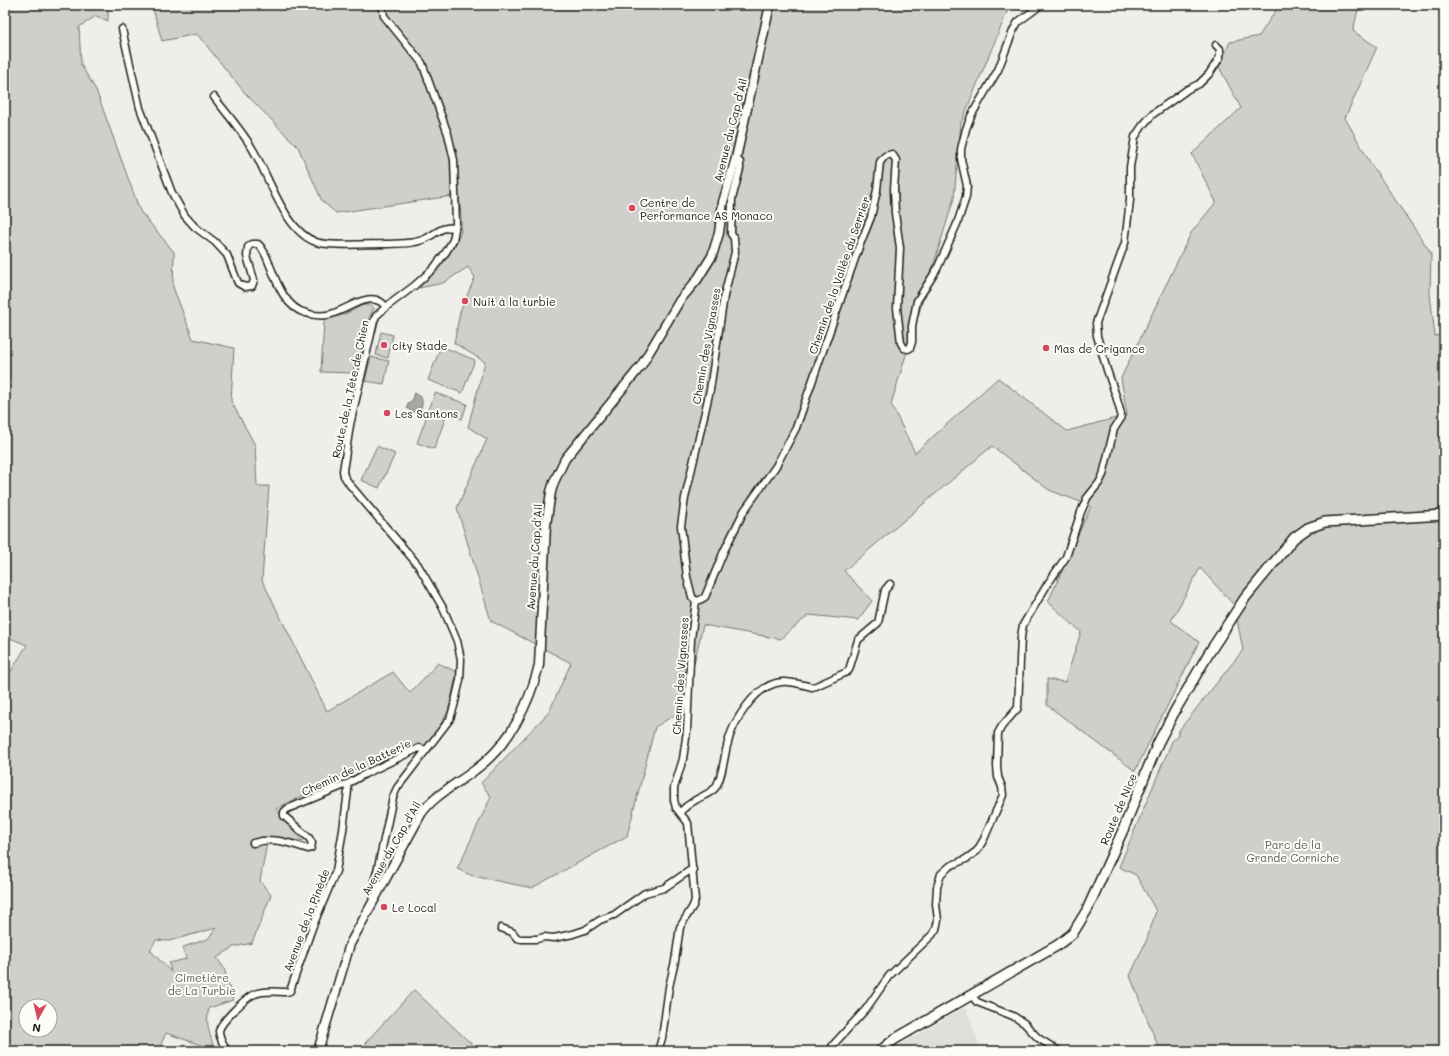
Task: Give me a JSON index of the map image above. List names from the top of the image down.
{
  "streets": {
    "main road": ["Route de Nice"],
    "street": [
      "Avenue du Cap d'Ail",
      "Chemin de la Vallée du Serrier",
      "Chemin des Vignasses",
      "Route de la Tête de Chien",
      "Chemin de la Batterie",
      "Avenue de la Pinède"
    ]
  },
  "crossings": [
    ["Avenue du Cap d'Ail", "Chemin des Vignasses"],
    ["Avenue du Cap d'Ail", "Route de la Tête de Chien"],
    ["Chemin de la Vallée du Serrier", "Chemin des Vignasses"],
    ["Route de la Tête de Chien", "Chemin de la Batterie"],
    ["Chemin de la Batterie", "Avenue de la Pinède"]
  ],
  "parks": ["Parc de la Grande Corniche", "Cimetière de La Turbie"],
  "places": [
    "Centre de Performance AS Monaco",
    "Nuit à la turbie",
    "city Stade",
    "Mas de Crigance",
    "Les Santons",
    "Le Local"
  ],
  "north": "bottom"
}
